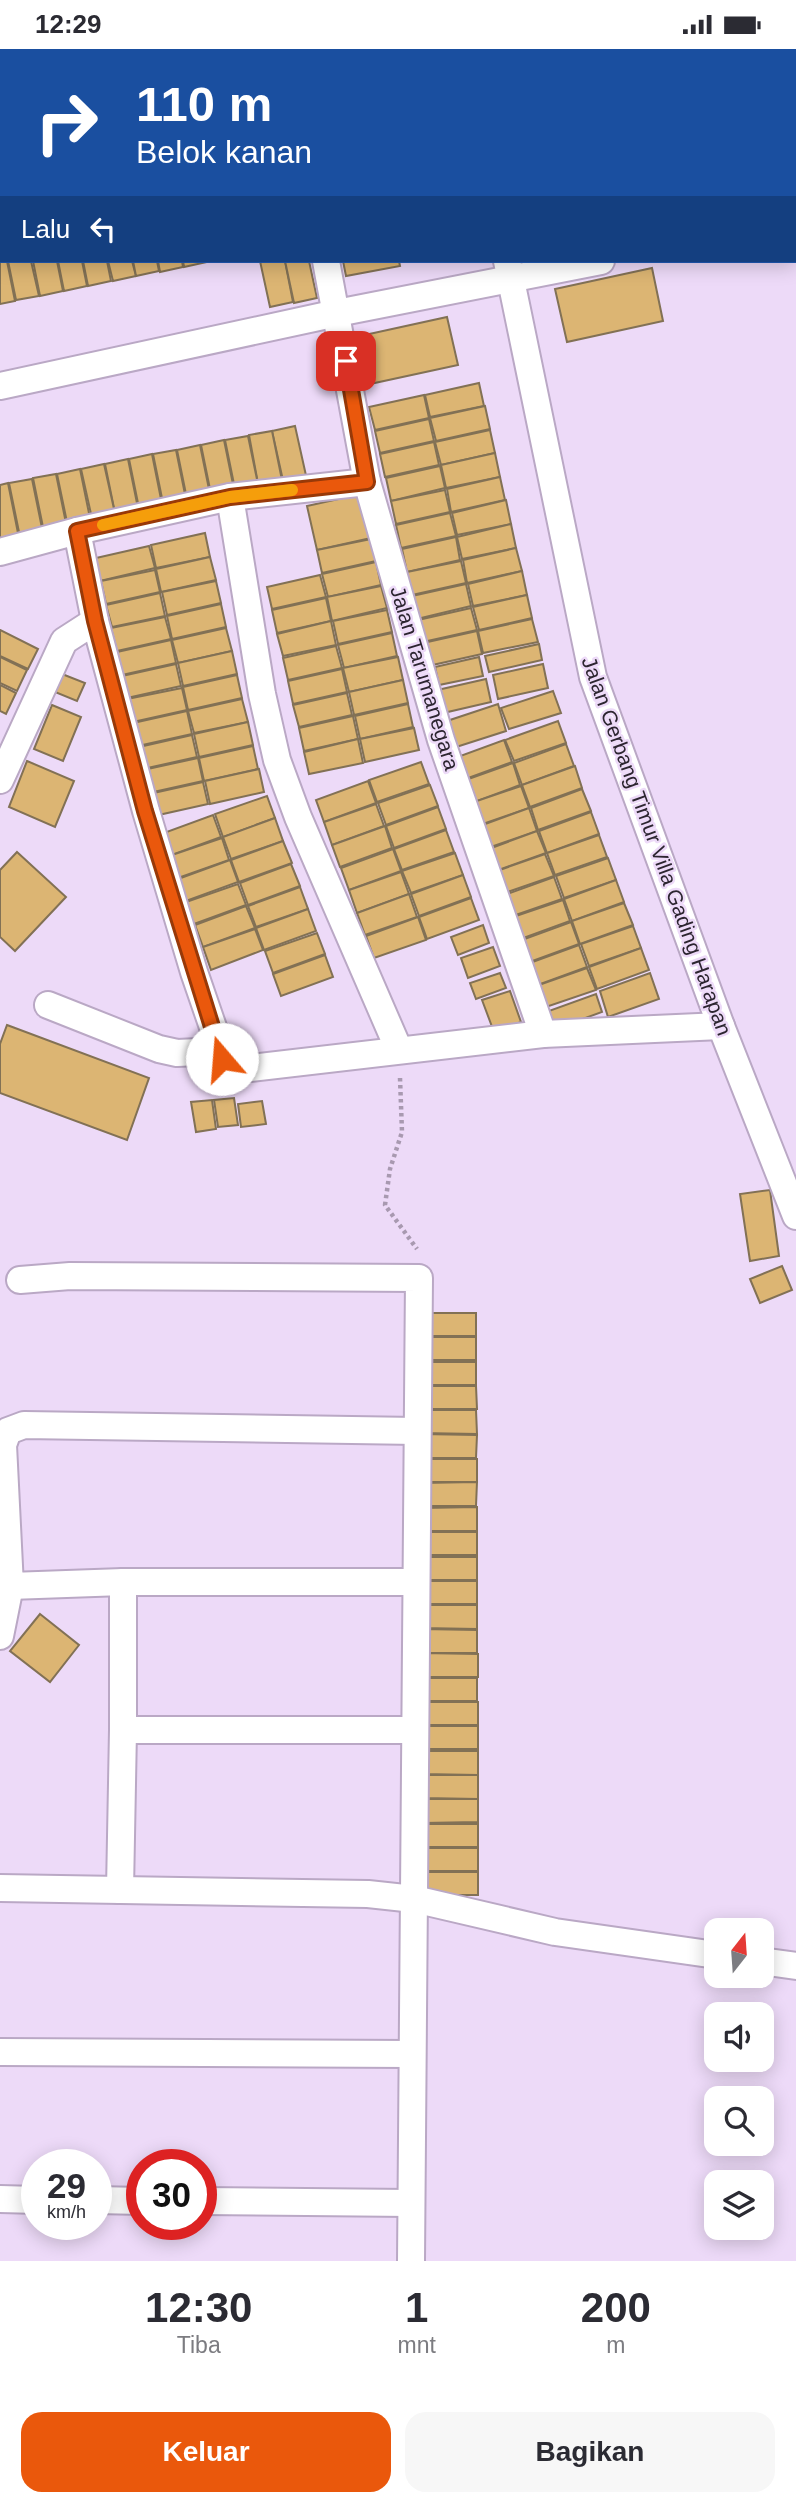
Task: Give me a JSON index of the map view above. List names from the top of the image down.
{
  "streets": {
    "street": ["Jalan Tarumanegara", "Jalan Gerbang Timur Villa Gading Harapan"]
  },
  "north": "top",
  "page": {
    "status": "12:29",
    "turn": ["110 m", "Belok kanan"],
    "then": "Lalu",
    "speed": "29 km/h",
    "limit": "30",
    "eta": [
      "12:30",
      "Tiba",
      "1",
      "mnt",
      "200",
      "m"
    ],
    "buttons": ["Keluar", "Bagikan"]
  }
}
